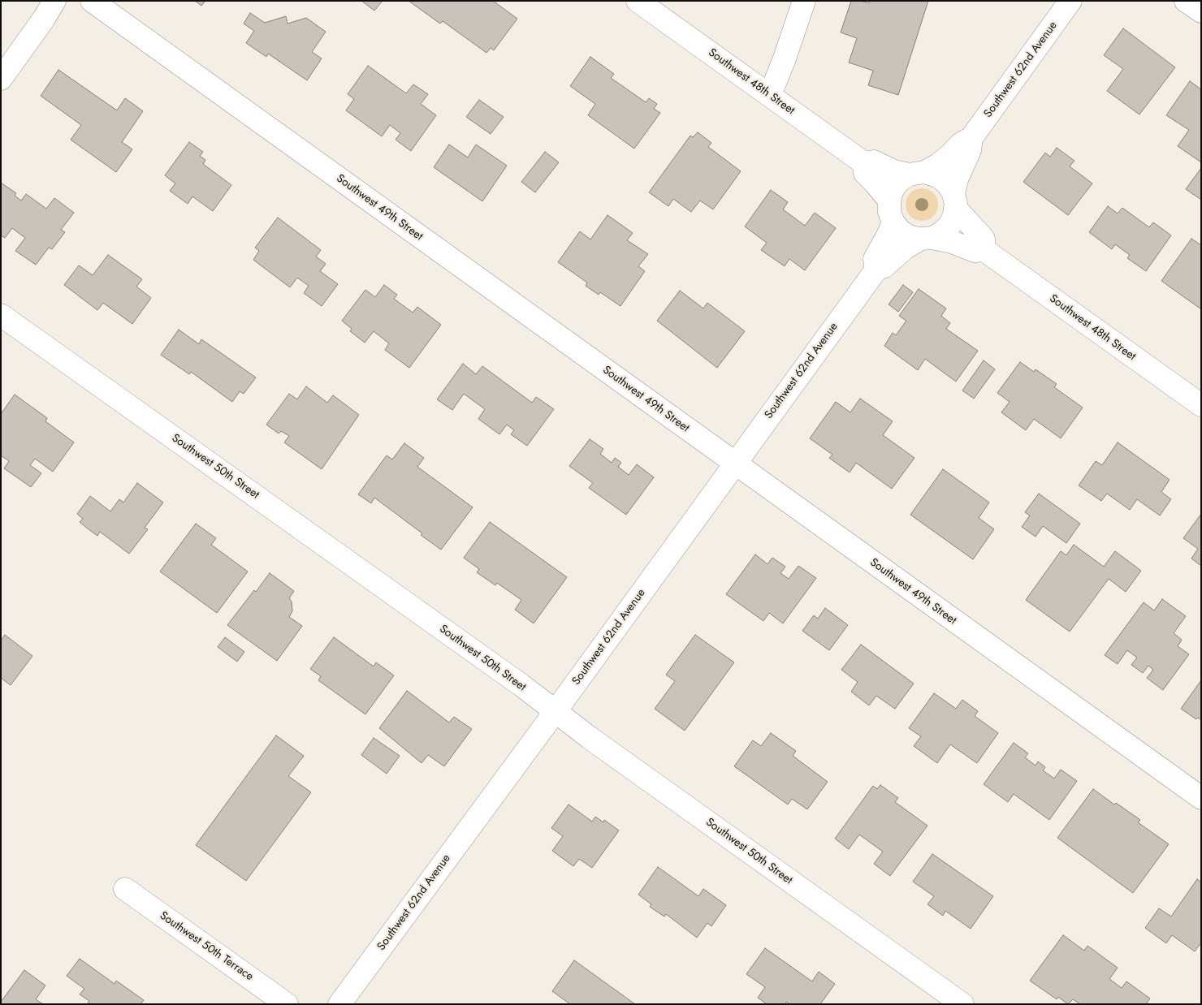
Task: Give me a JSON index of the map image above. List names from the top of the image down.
{
  "streets": {
    "street": [
      "Southwest 62nd Avenue",
      "Southwest 48th Street",
      "Southwest 49th Street",
      "Southwest 50th Street",
      "Southwest 50th Terrace"
    ]
  },
  "crossings": [
    ["Southwest 62nd Avenue", "Southwest 48th Street"],
    ["Southwest 62nd Avenue", "Southwest 49th Street"],
    ["Southwest 62nd Avenue", "Southwest 50th Street"]
  ]
}
